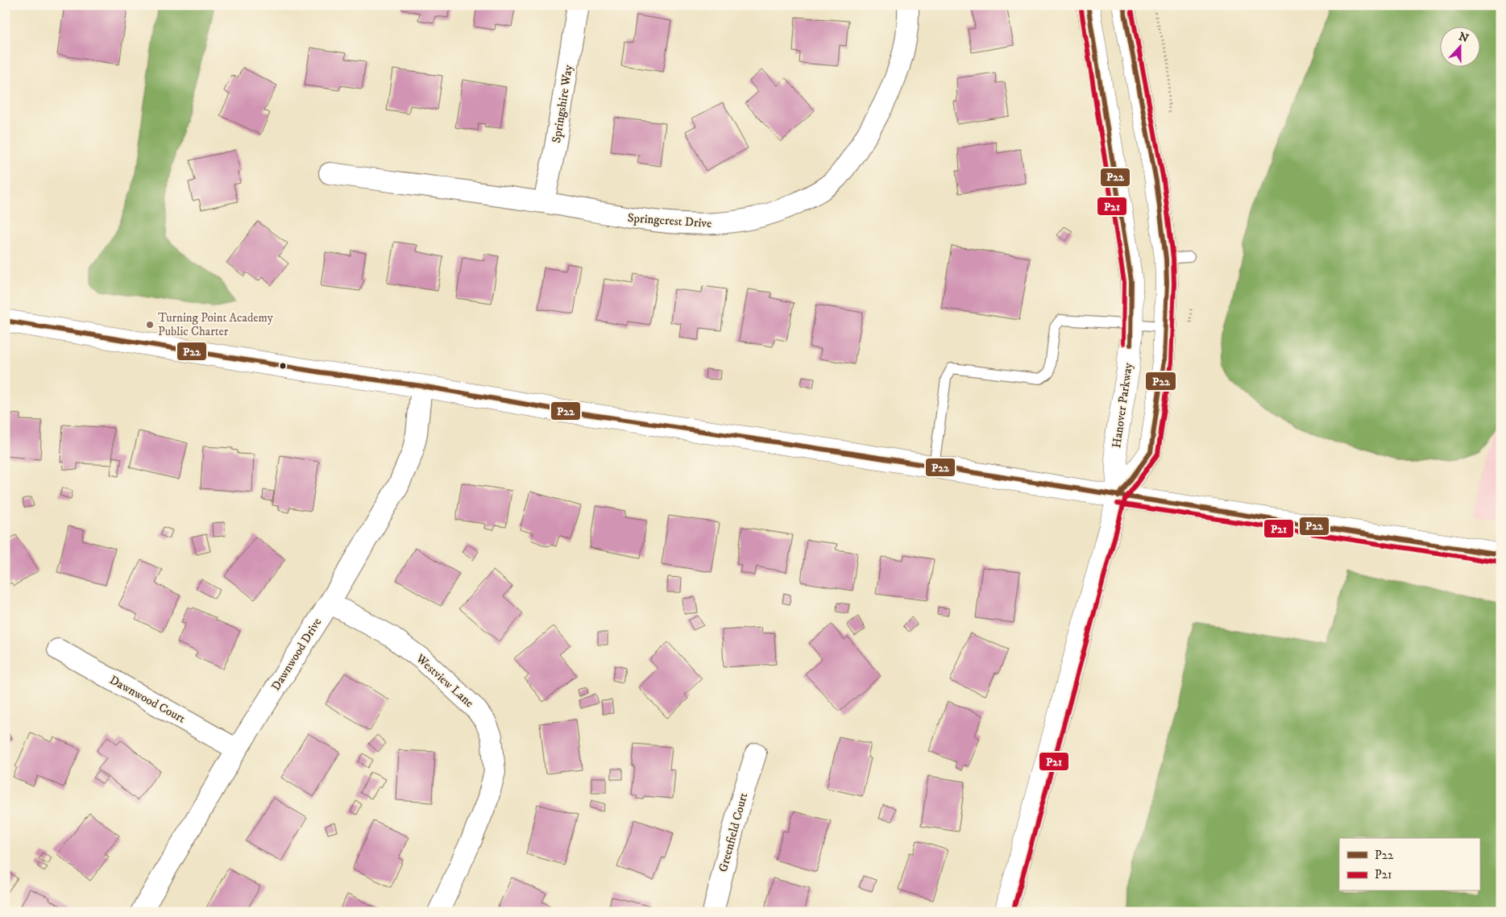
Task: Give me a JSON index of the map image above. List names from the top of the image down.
{
  "streets": {
    "main road": ["Hanover Parkway"],
    "street": [
      "Springshire Way",
      "Springcrest Drive",
      "Dawnwood Drive",
      "Westview Lane",
      "Dawnwood Court",
      "Greenfield Court"
    ]
  },
  "crossings": [
    ["Springshire Way", "Springcrest Drive"],
    ["Dawnwood Drive", "Westview Lane"],
    ["Dawnwood Drive", "Dawnwood Court"]
  ],
  "places": ["Turning Point Academy Public Charter"],
  "lines": ["transit line P22", "transit line P21"],
  "legend": ["P22", "P21"],
  "north": "top"
}
